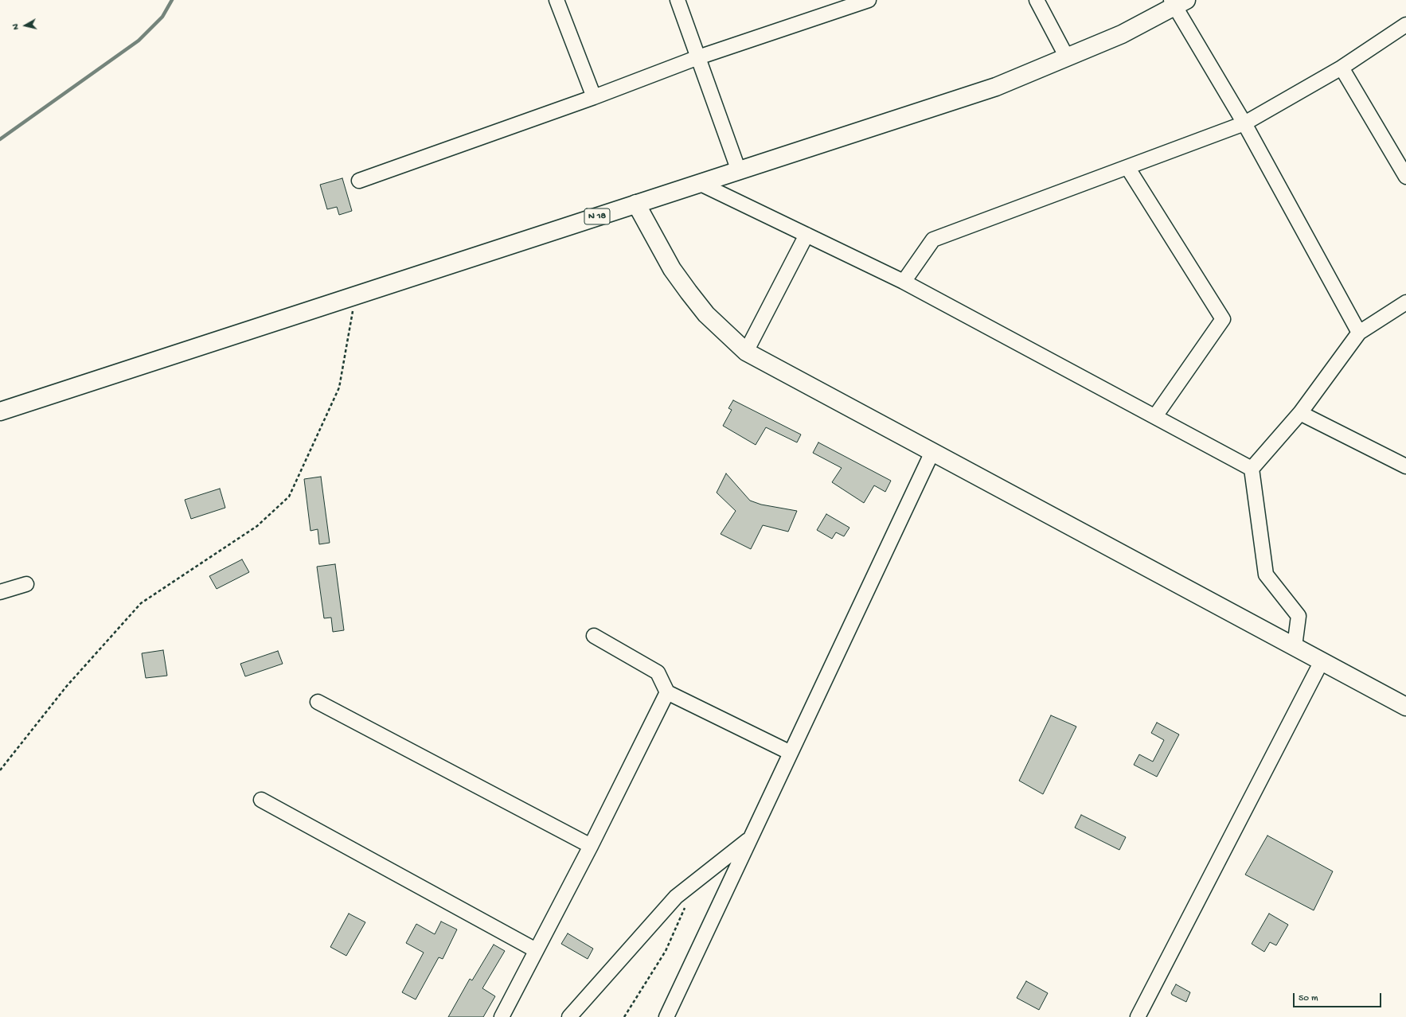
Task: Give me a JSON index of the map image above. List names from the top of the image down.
{
  "streets": {
    "main road": ["N 18"]
  },
  "scale_bar": "50 m",
  "north": "left"
}
